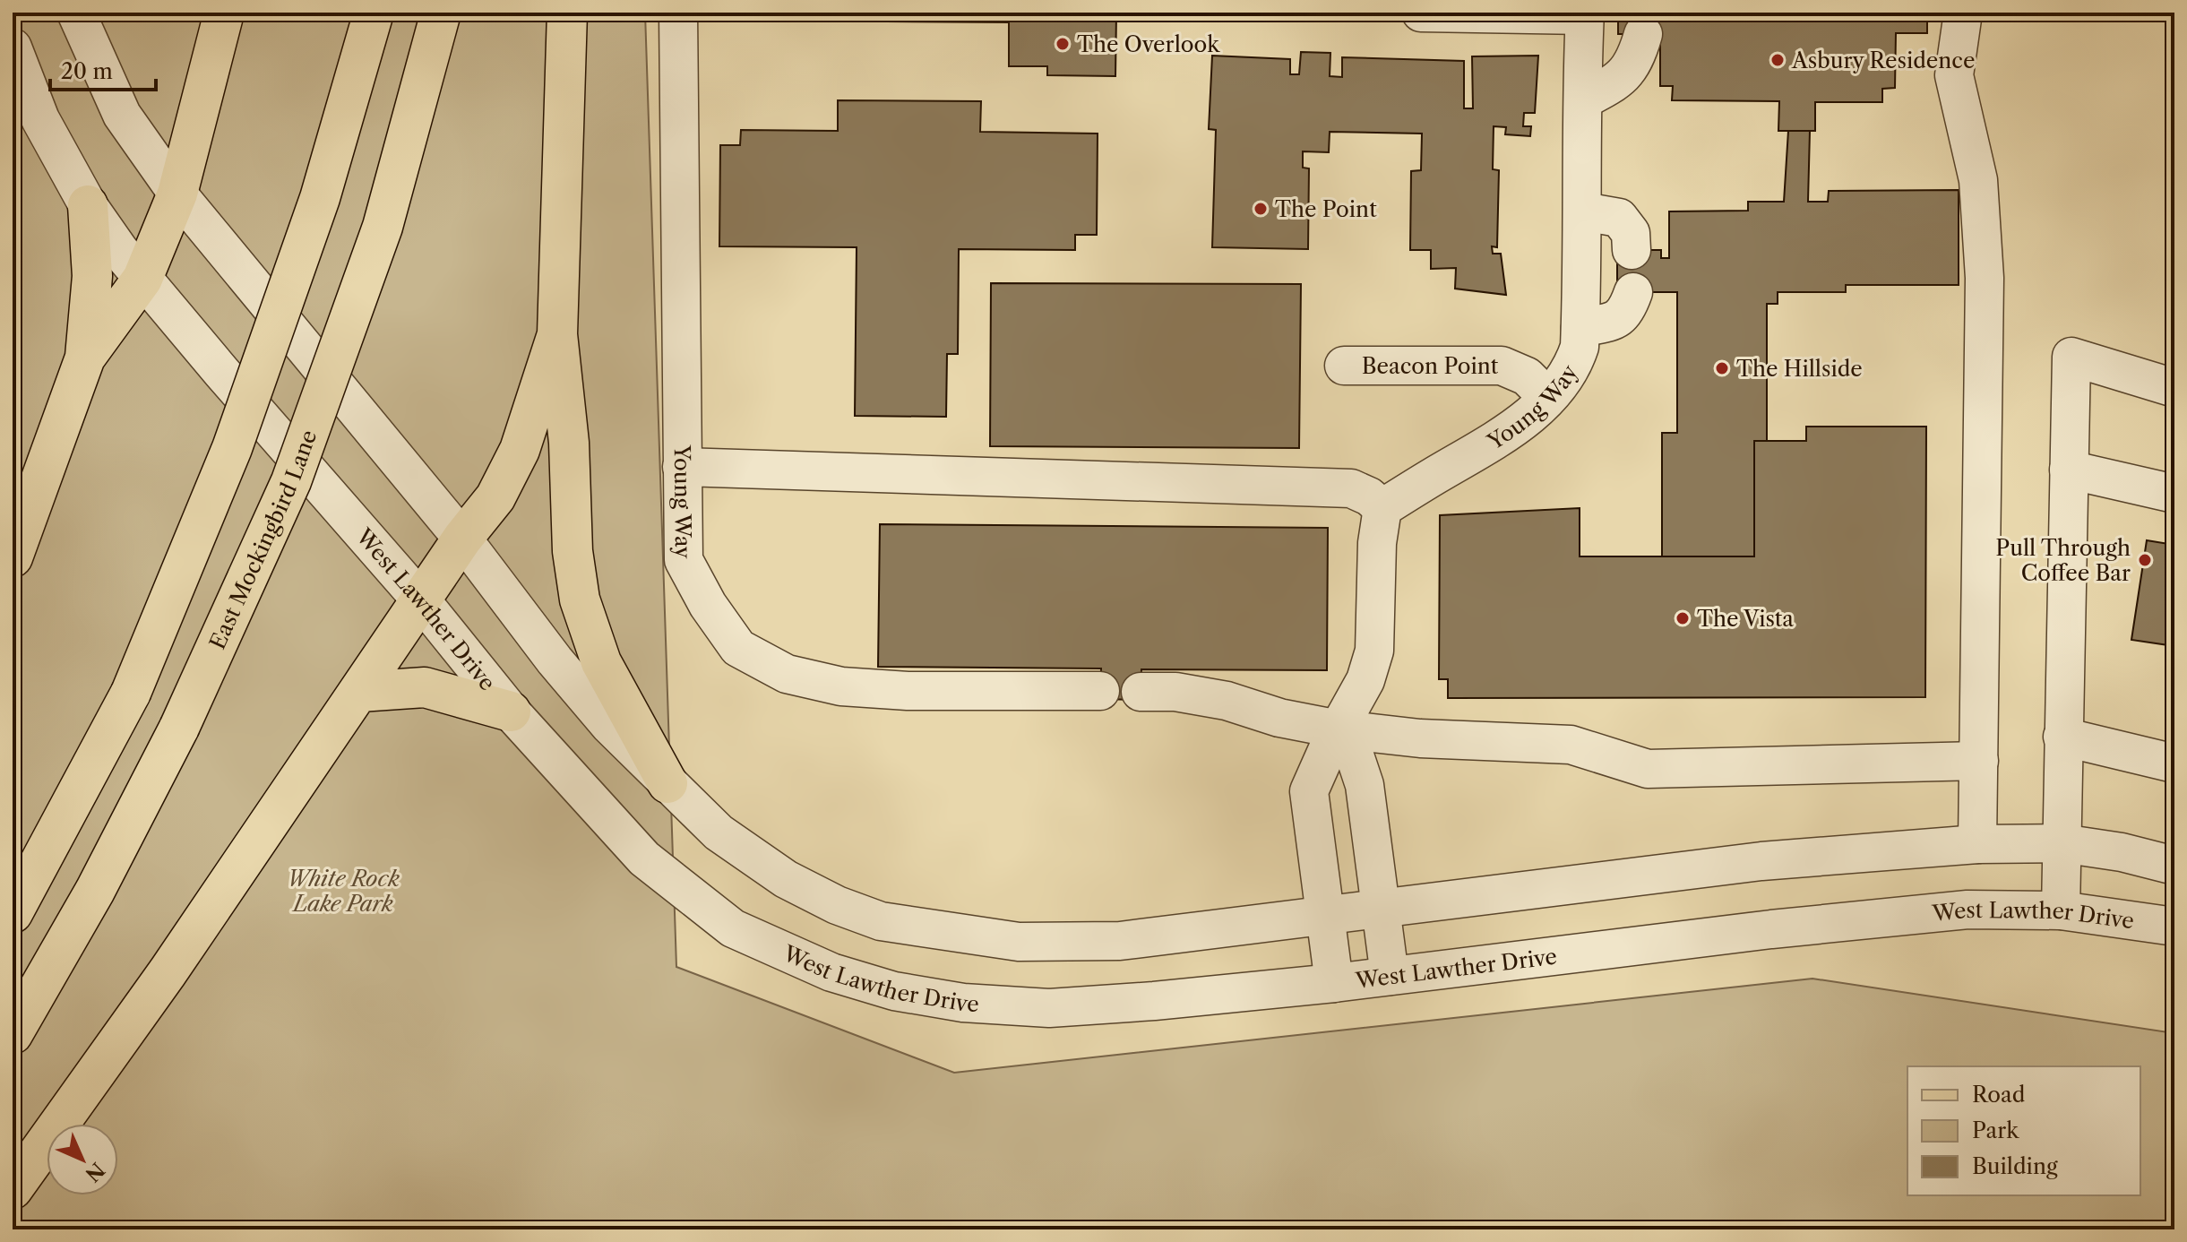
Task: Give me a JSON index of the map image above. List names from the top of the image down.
{
  "streets": {
    "main road": ["East Mockingbird Lane"],
    "street": ["Beacon Point", "Young Way", "West Lawther Drive"]
  },
  "crossings": [
    ["Beacon Point", "Young Way"]
  ],
  "parks": ["White Rock Lake Park"],
  "places": [
    "The Overlook",
    "Asbury Residence",
    "The Point",
    "The Hillside",
    "Pull Through Coffee Bar",
    "The Vista"
  ],
  "legend": ["Road", "Park", "Building"],
  "scale_bar": "20 m",
  "north": "bottom right"
}
